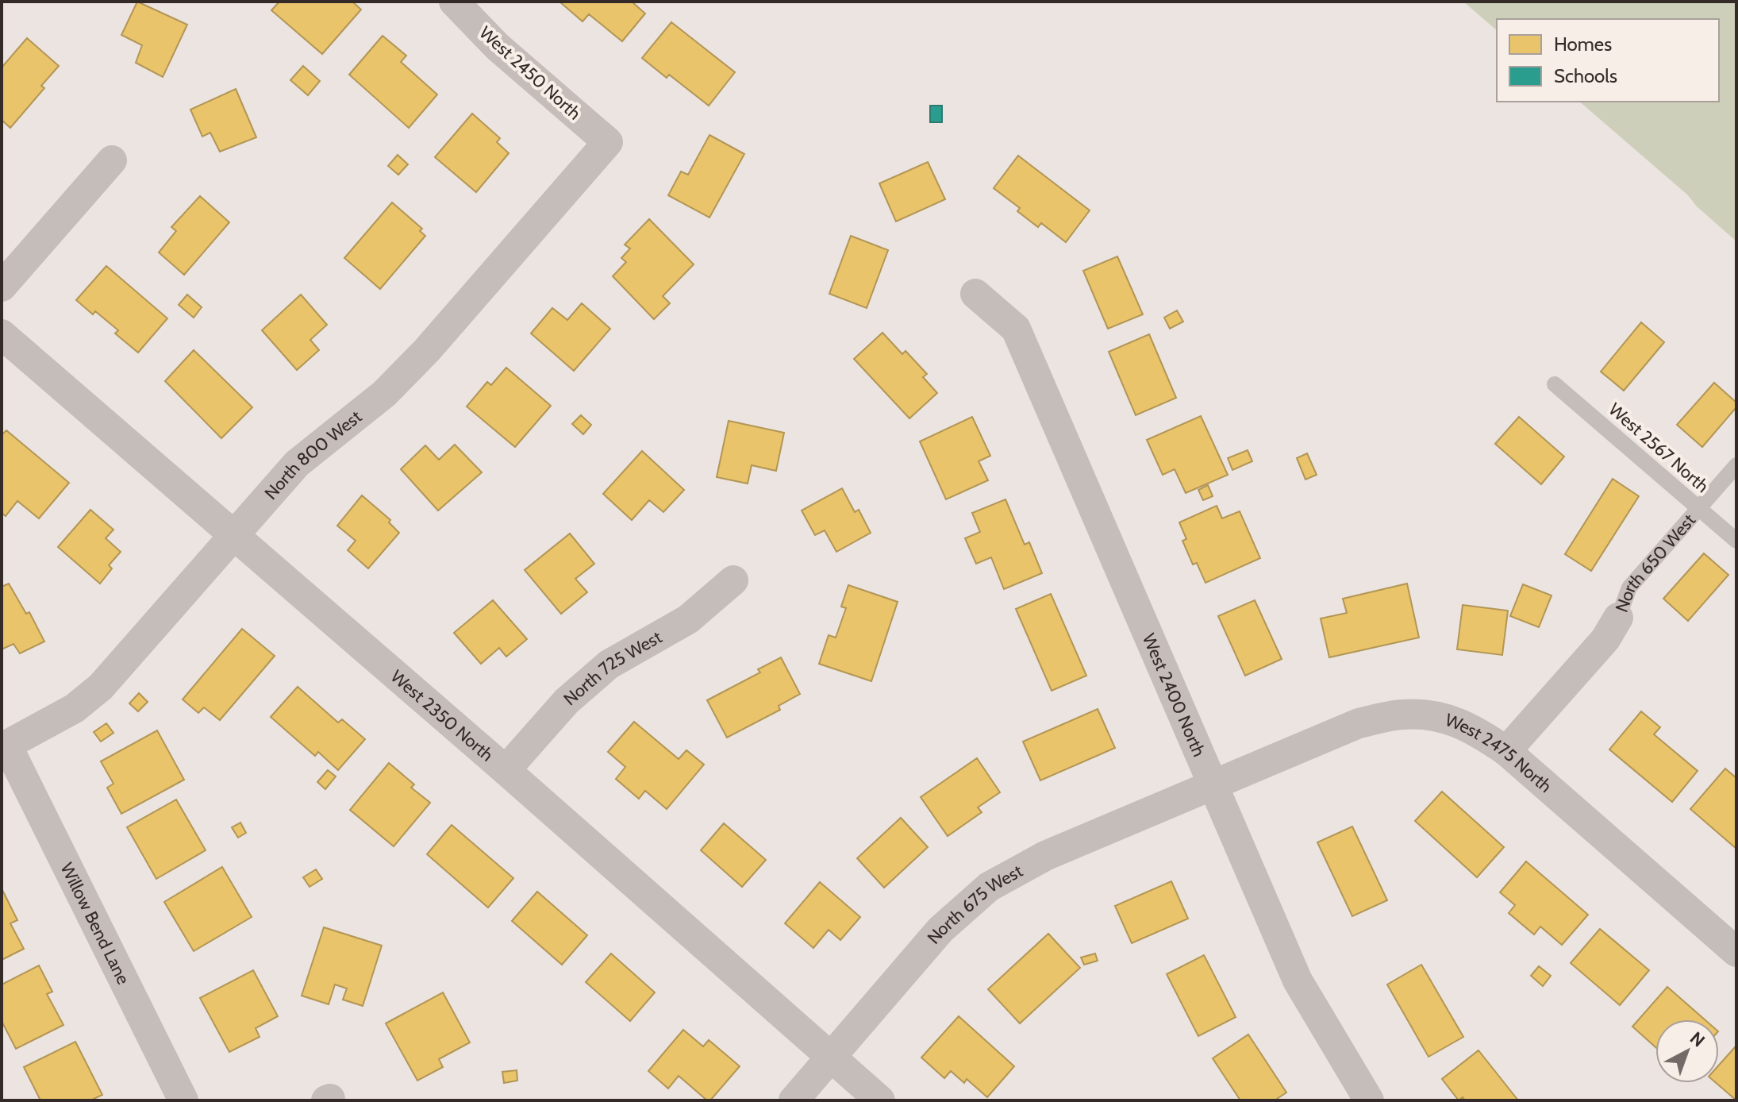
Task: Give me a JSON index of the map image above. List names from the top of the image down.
{
  "streets": {
    "street": [
      "West 2450 North",
      "North 800 West",
      "North 650 West",
      "North 725 West",
      "West 2400 North",
      "West 2350 North",
      "West 2475 North",
      "North 675 West",
      "Willow Bend Lane"
    ],
    "lane": ["West 2567 North"]
  },
  "crossings": [
    ["West 2450 North", "North 800 West"],
    ["West 2567 North", "North 650 West"],
    ["North 800 West", "West 2350 North"],
    ["North 800 West", "Willow Bend Lane"],
    ["North 650 West", "West 2475 North"],
    ["North 725 West", "West 2350 North"],
    ["West 2400 North", "West 2475 North"],
    ["West 2400 North", "North 675 West"],
    ["West 2350 North", "North 675 West"],
    ["West 2475 North", "North 675 West"]
  ],
  "legend": ["Homes", "Schools"],
  "north": "top right"
}
